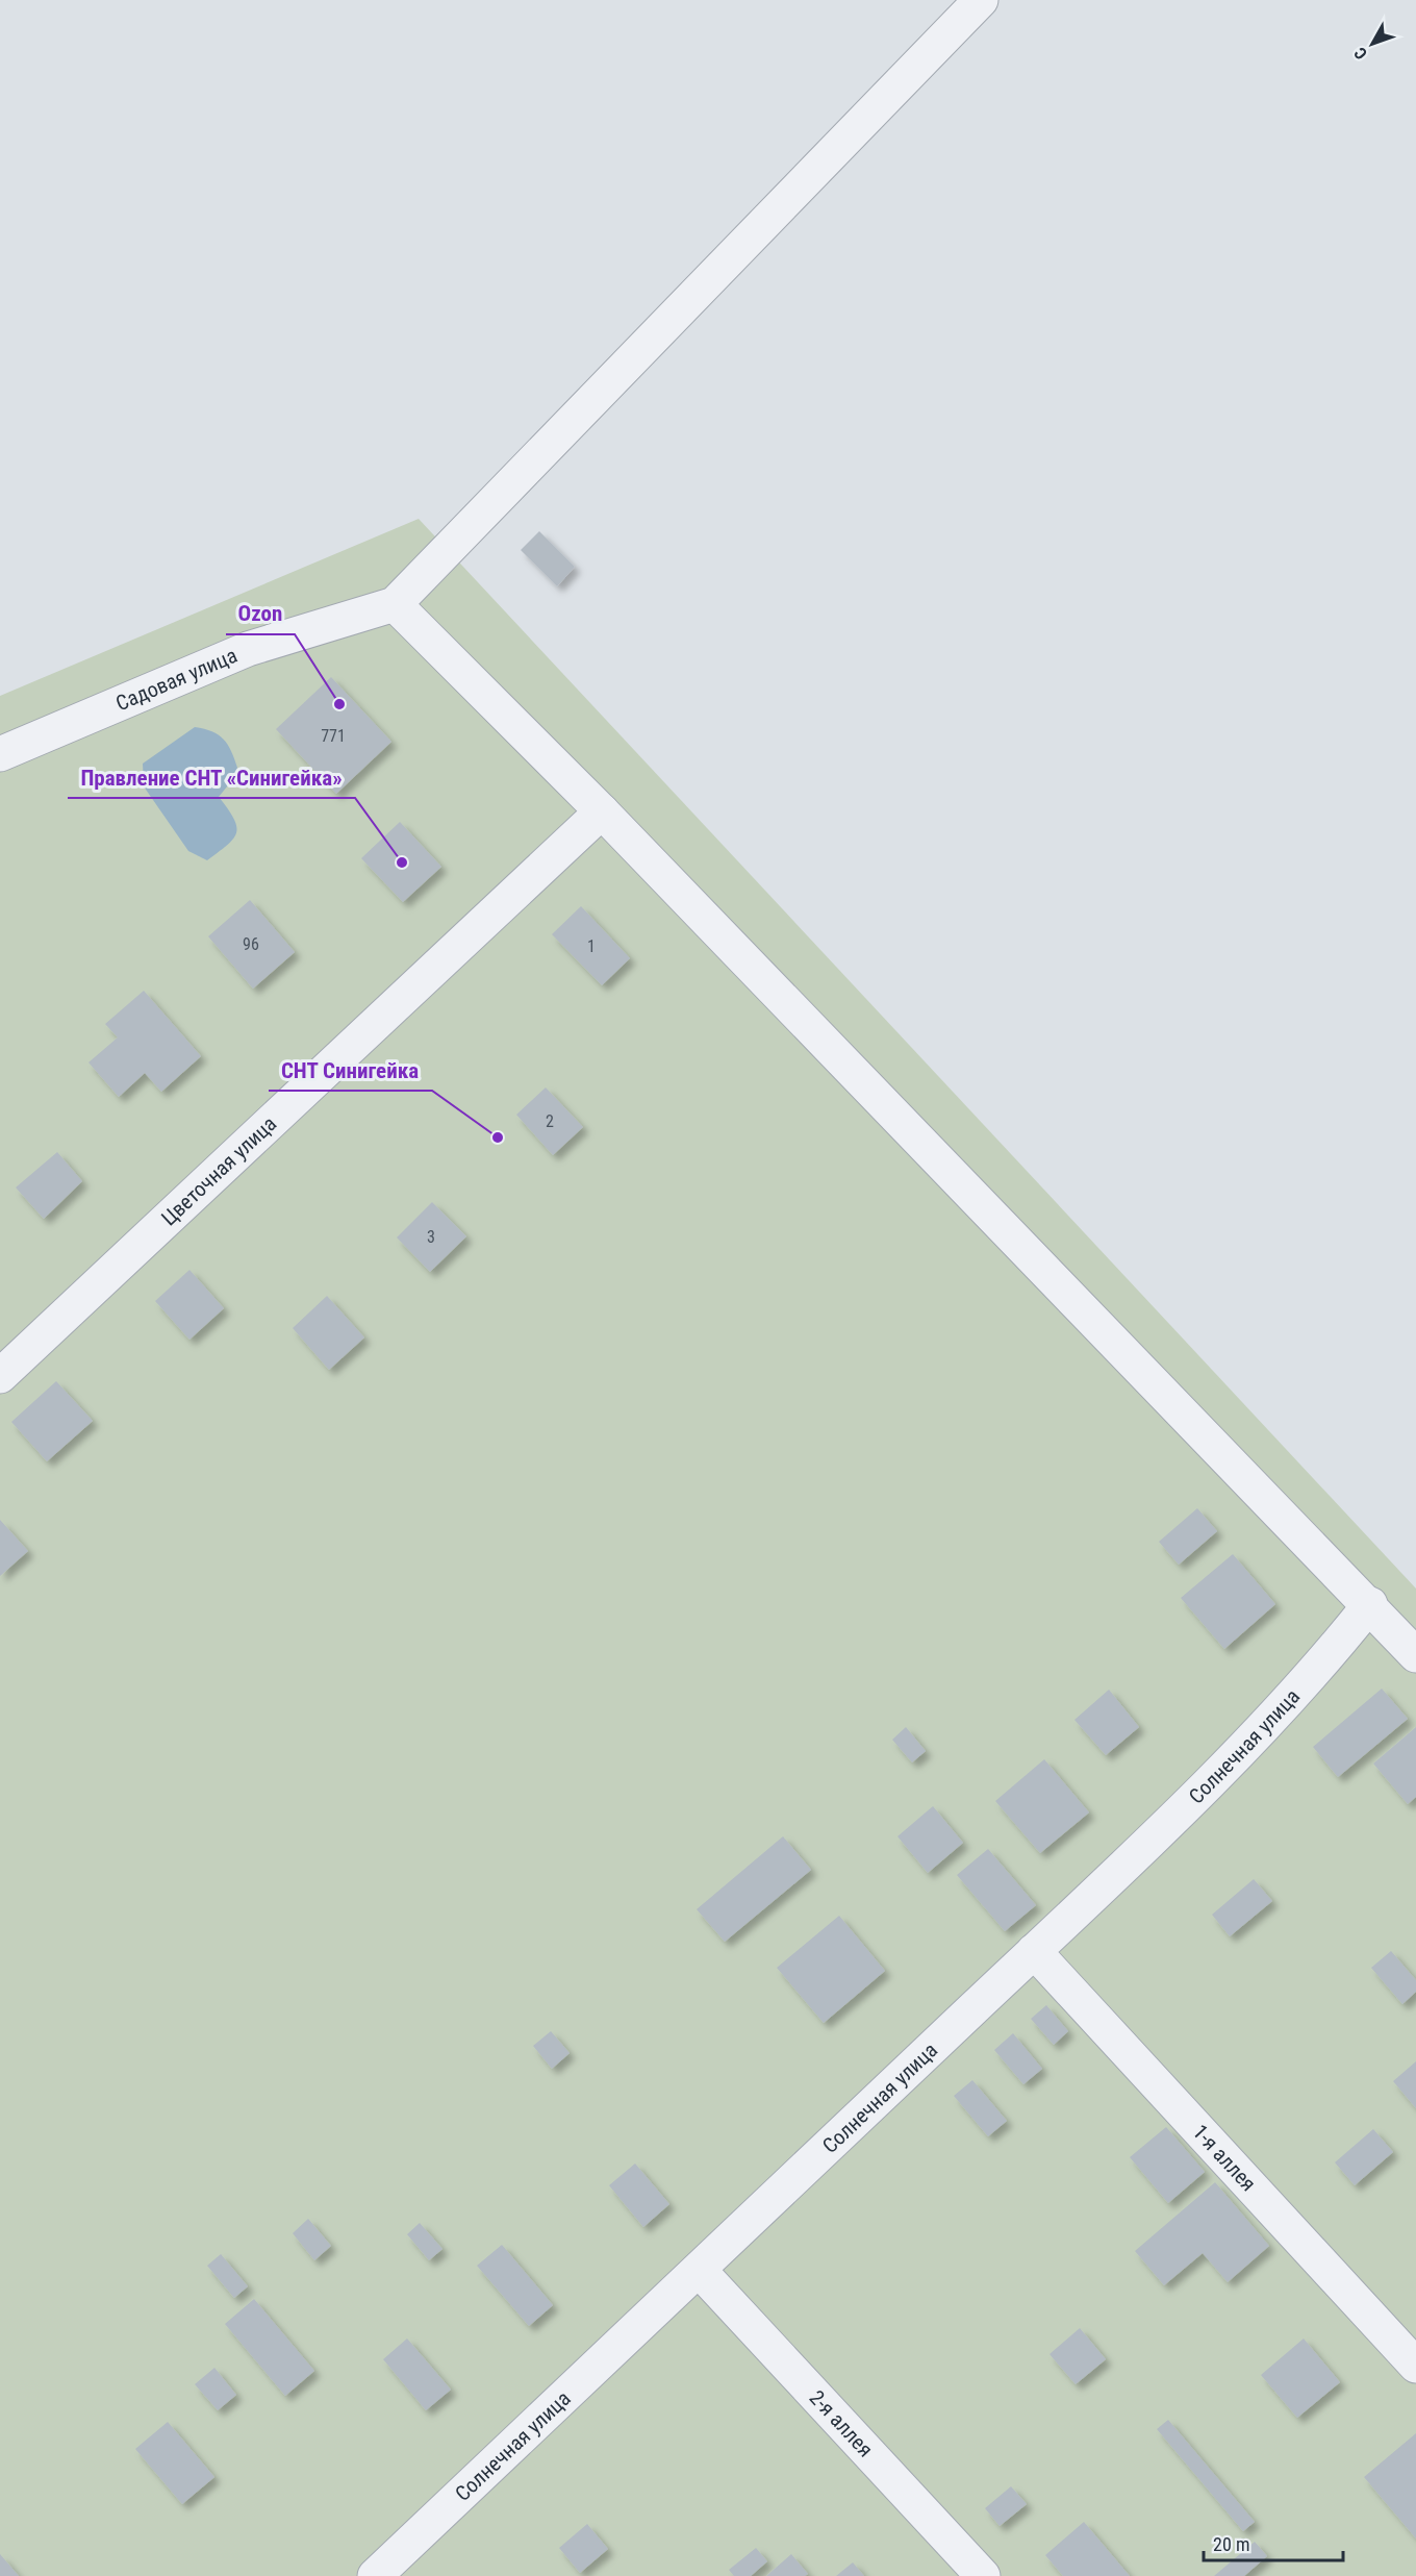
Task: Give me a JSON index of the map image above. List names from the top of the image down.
{
  "streets": {
    "street": [
      "Садовая улица",
      "Цветочная улица",
      "Солнечная улица",
      "1-я аллея",
      "2-я аллея"
    ]
  },
  "crossings": [
    ["Солнечная улица", "1-я аллея"],
    ["Солнечная улица", "2-я аллея"]
  ],
  "places": ["Ozon", "Правление СНТ «Синигейка»", "СНТ Синигейка"],
  "house_numbers": [
    "771",
    "96",
    "1",
    "2",
    "3"
  ],
  "scale_bar": "20 m",
  "north": "bottom left"
}
